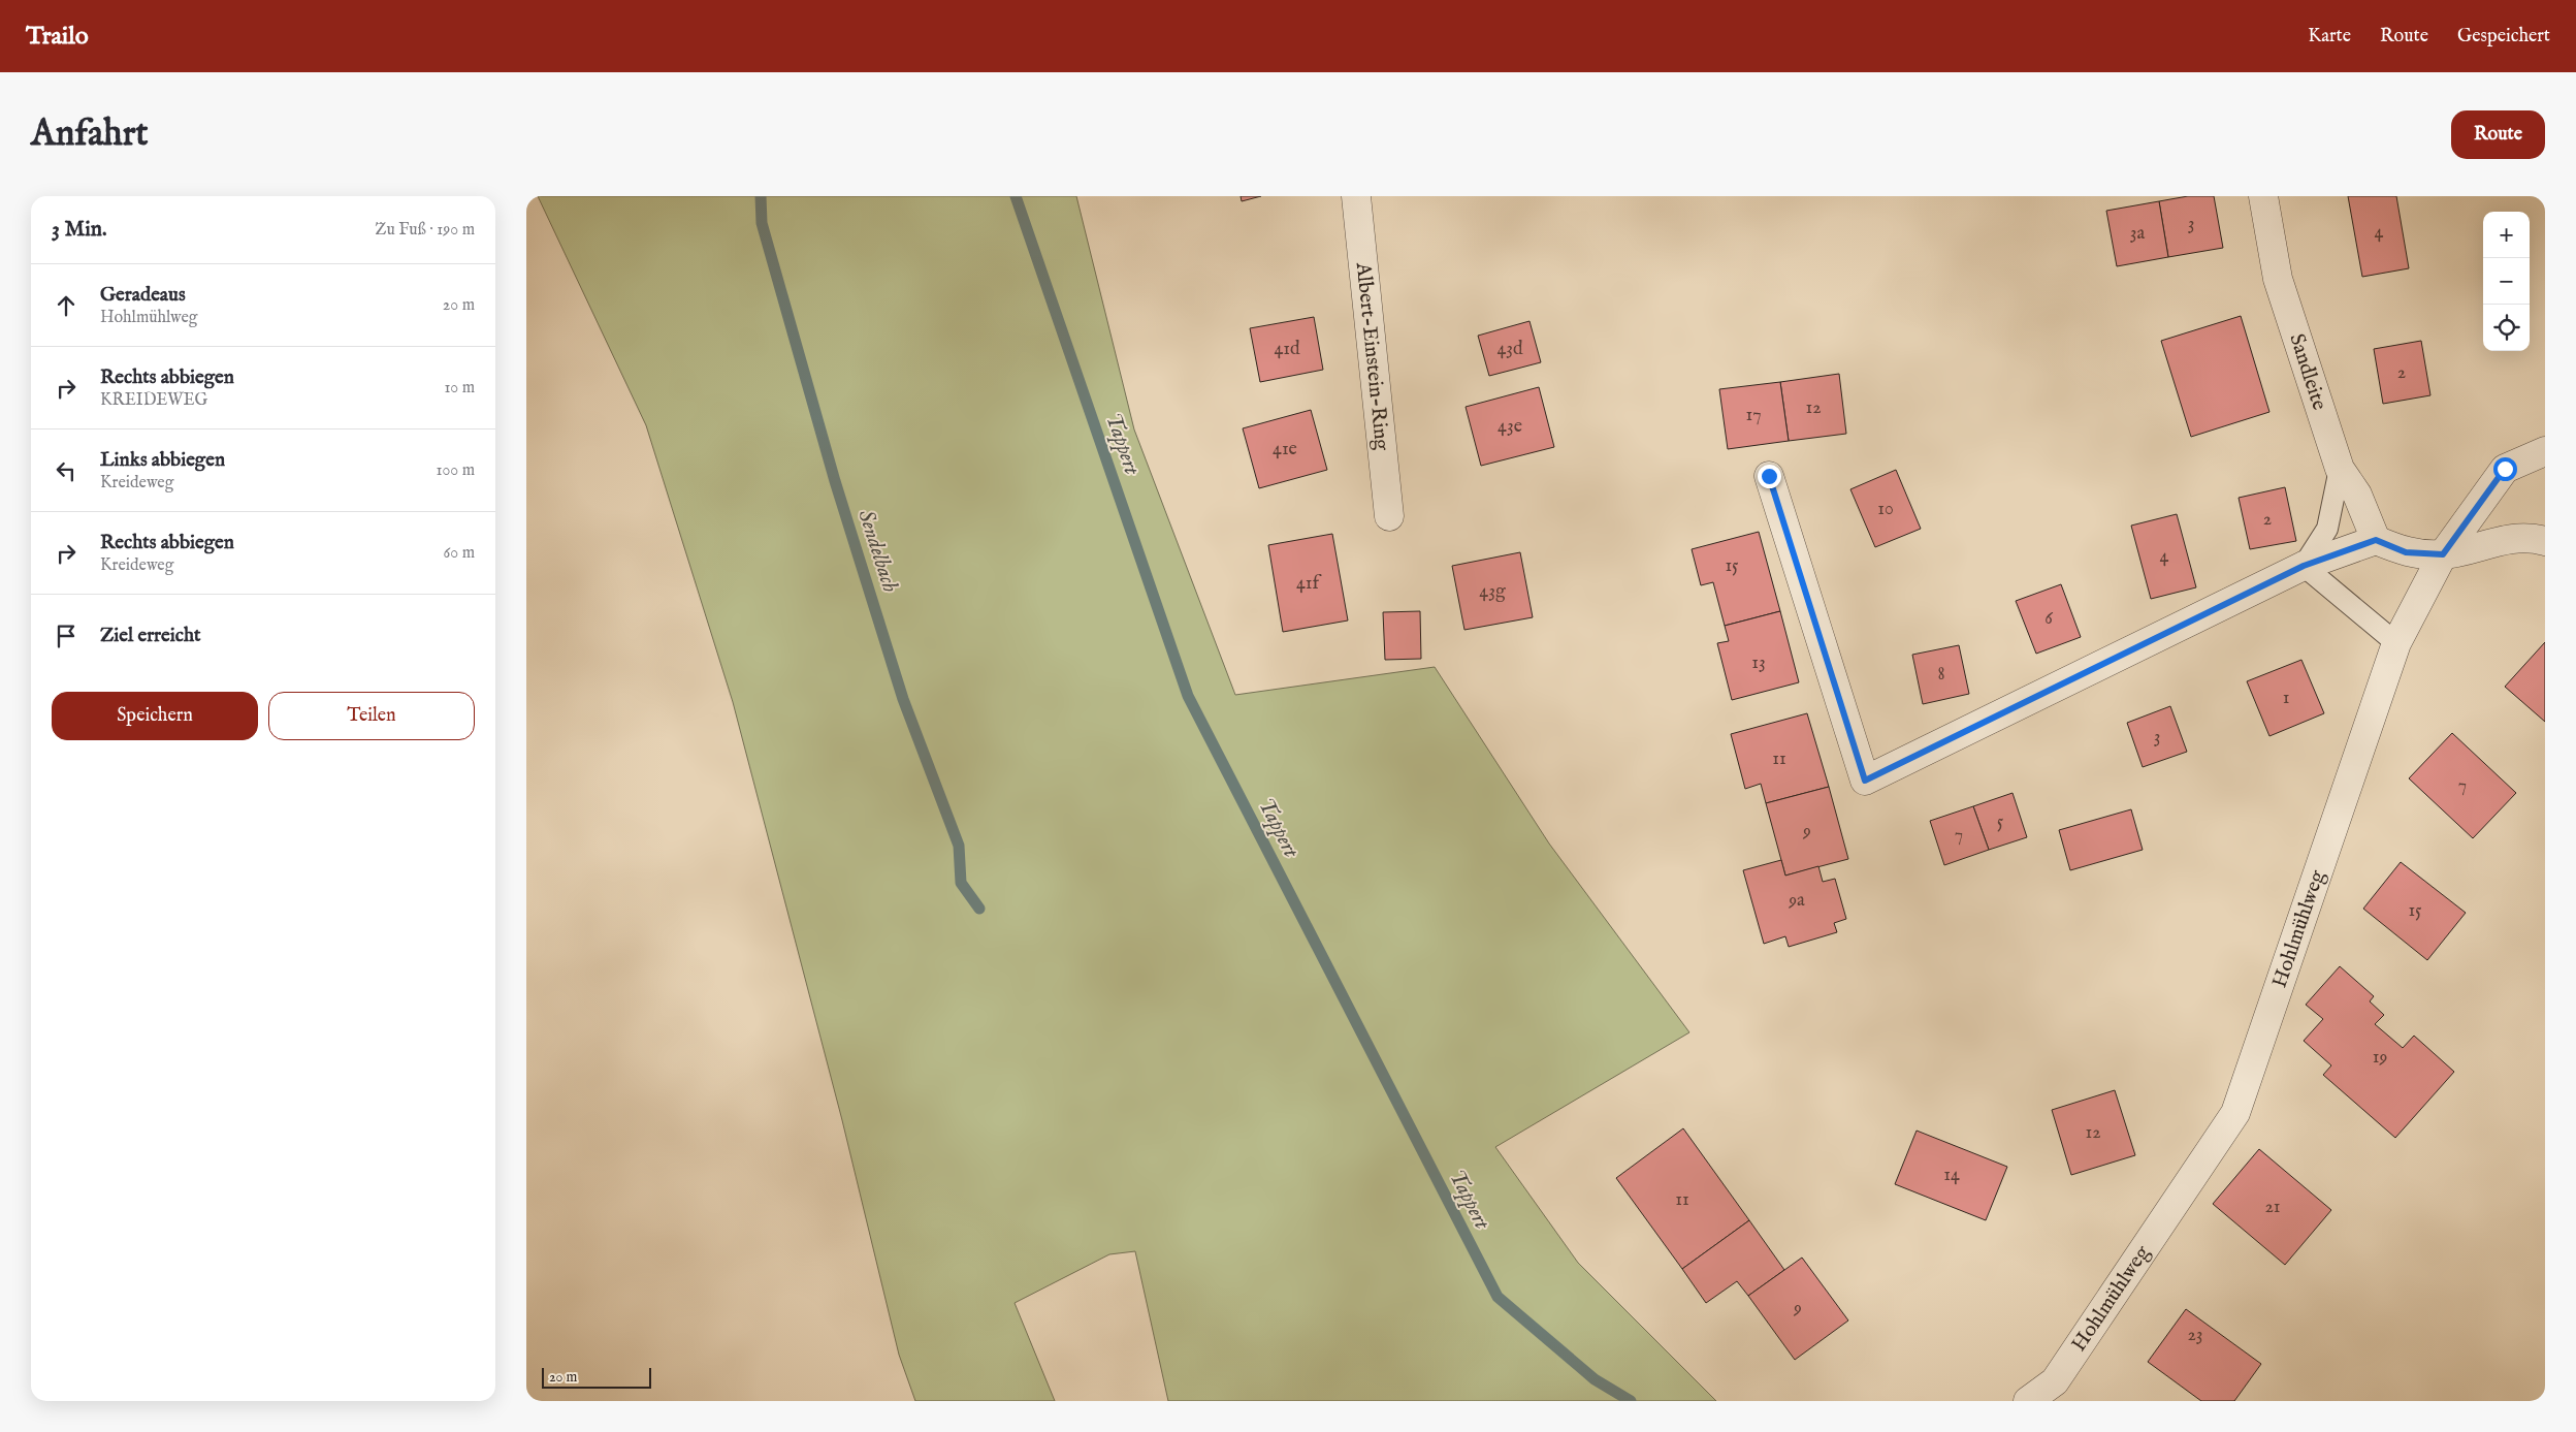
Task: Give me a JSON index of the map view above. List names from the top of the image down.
{
  "streets": {
    "street": ["Albert-Einstein-Ring", "Sandleite", "Hohlmühlweg"]
  },
  "water": ["Tappert", "Sendelbach"],
  "house_numbers": [
    "3",
    "4",
    "3a",
    "41d",
    "43d",
    "2",
    "12",
    "17",
    "43e",
    "41e",
    "10",
    "2",
    "4",
    "15",
    "41f",
    "43g",
    "6",
    "13",
    "8",
    "1",
    "3",
    "11",
    "7",
    "5",
    "9",
    "7",
    "9a",
    "15",
    "19",
    "12",
    "14",
    "11",
    "21",
    "9",
    "23"
  ],
  "scale_bar": "20 m",
  "page": {
    "header": "Trailo",
    "nav": ["Karte", "Route", "Gespeichert"],
    "buttons": [
      "Route",
      ["Speichern", "Teilen"]
    ],
    "title": "Anfahrt",
    "heading": ["3 Min.", "Zu Fuß · 190 m"],
    "map_buttons": ["+", "−"],
    "list": [
      ["Geradeaus", "Hohlmühlweg", "20 m"],
      ["Rechts abbiegen", "KREIDEWEG", "10 m"],
      ["Links abbiegen", "Kreideweg", "100 m"],
      ["Rechts abbiegen", "Kreideweg", "60 m"],
      "Ziel erreicht"
    ],
    "scale": "20 m"
  }
}
